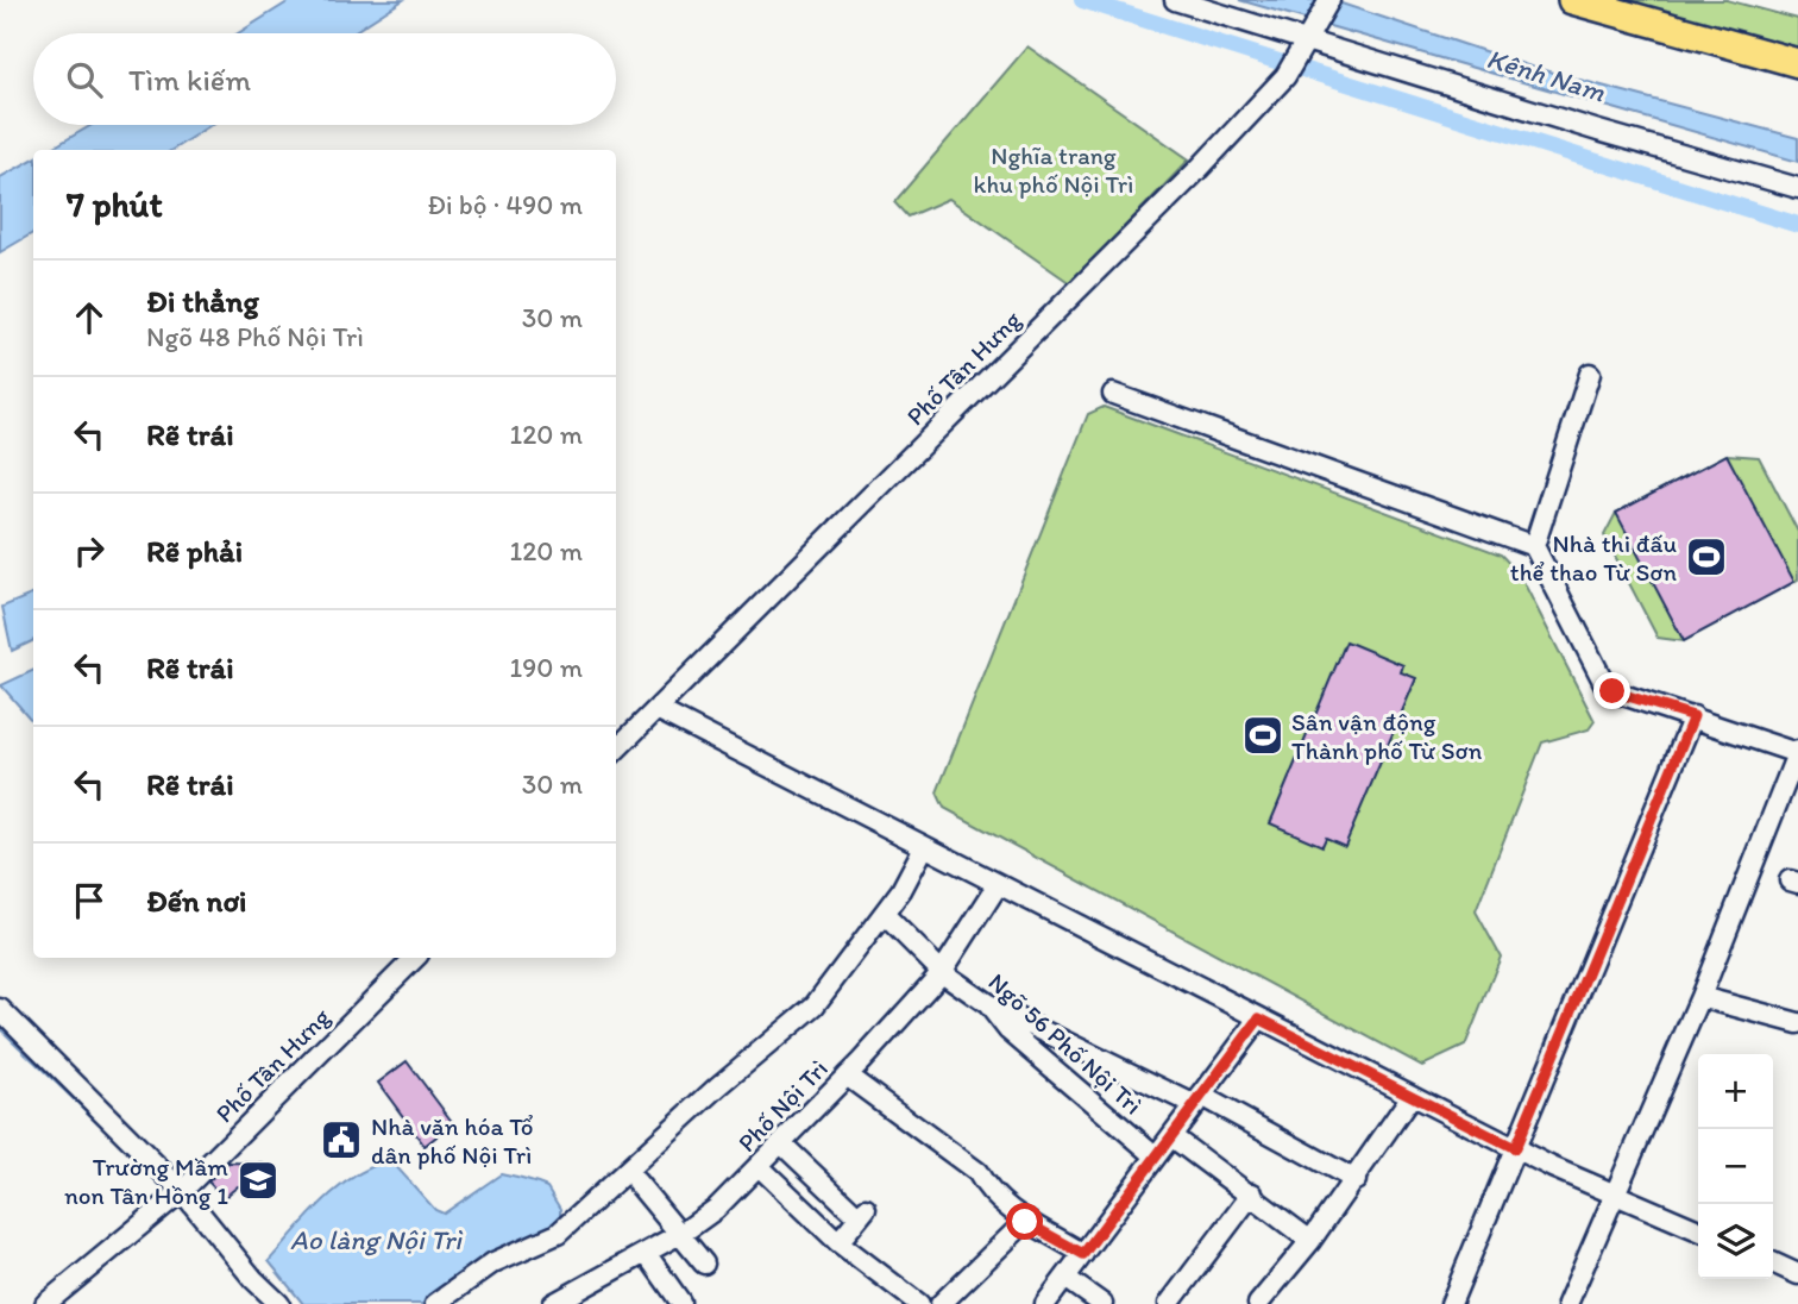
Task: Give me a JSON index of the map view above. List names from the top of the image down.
{
  "streets": {
    "street": ["Phố Tân Hưng", "Ngõ 56 Phố Nội Trì", "Phố Nội Trì"]
  },
  "crossings": [
    ["Ngõ 56 Phố Nội Trì", "Phố Nội Trì"]
  ],
  "water": ["Kênh Nam", "Ao làng Nội Trì"],
  "parks": ["Nghĩa trang khu phố Nội Trì"],
  "places": {
    "sports": ["Nhà thi đấu thể thao Từ Sơn", "Sân vận động Thành phố Từ Sơn"],
    "public building": ["Nhà văn hóa Tổ dân phố Nội Trì"],
    "school or university": ["Trường Mầm non Tân Hồng 1"]
  },
  "page": {
    "search": "Tìm kiếm",
    "heading": ["7 phút", "Đi bộ · 490 m"],
    "list": [
      ["Đi thẳng", "Ngõ 48 Phố Nội Trì", "30 m"],
      ["Rẽ trái", "120 m"],
      ["Rẽ phải", "120 m"],
      ["Rẽ trái", "190 m"],
      ["Rẽ trái", "30 m"],
      "Đến nơi"
    ],
    "map_buttons": ["+", "−"]
  }
}
